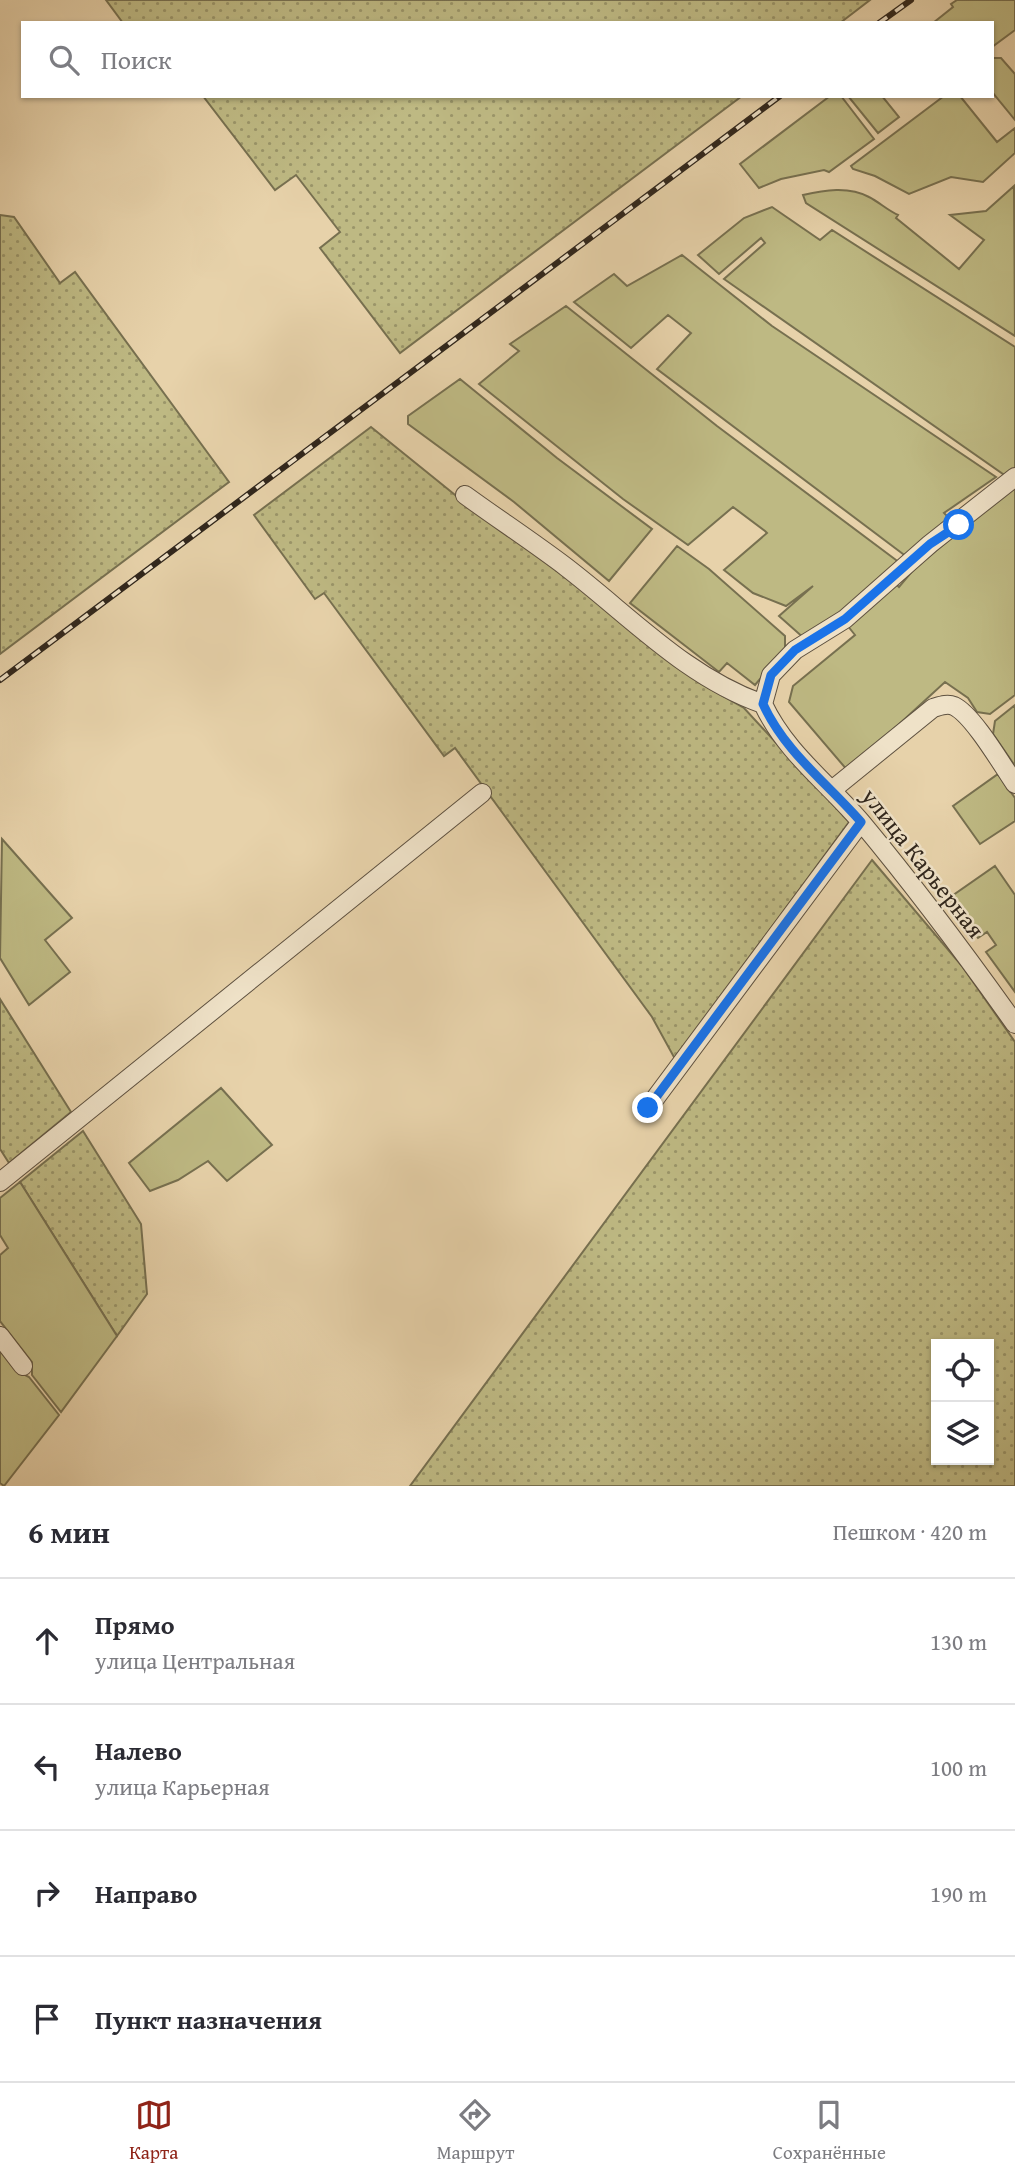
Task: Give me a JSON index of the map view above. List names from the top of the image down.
{
  "streets": {
    "street": ["улица Карьерная"]
  },
  "page": {
    "search": "Поиск",
    "heading": ["6 мин", "Пешком · 420 m"],
    "list": [
      ["Прямо", "улица Центральная", "130 m"],
      ["Налево", "улица Карьерная", "100 m"],
      ["Направо", "190 m"],
      "Пункт назначения"
    ],
    "nav": ["Карта", "Маршрут", "Сохранённые"]
  }
}
